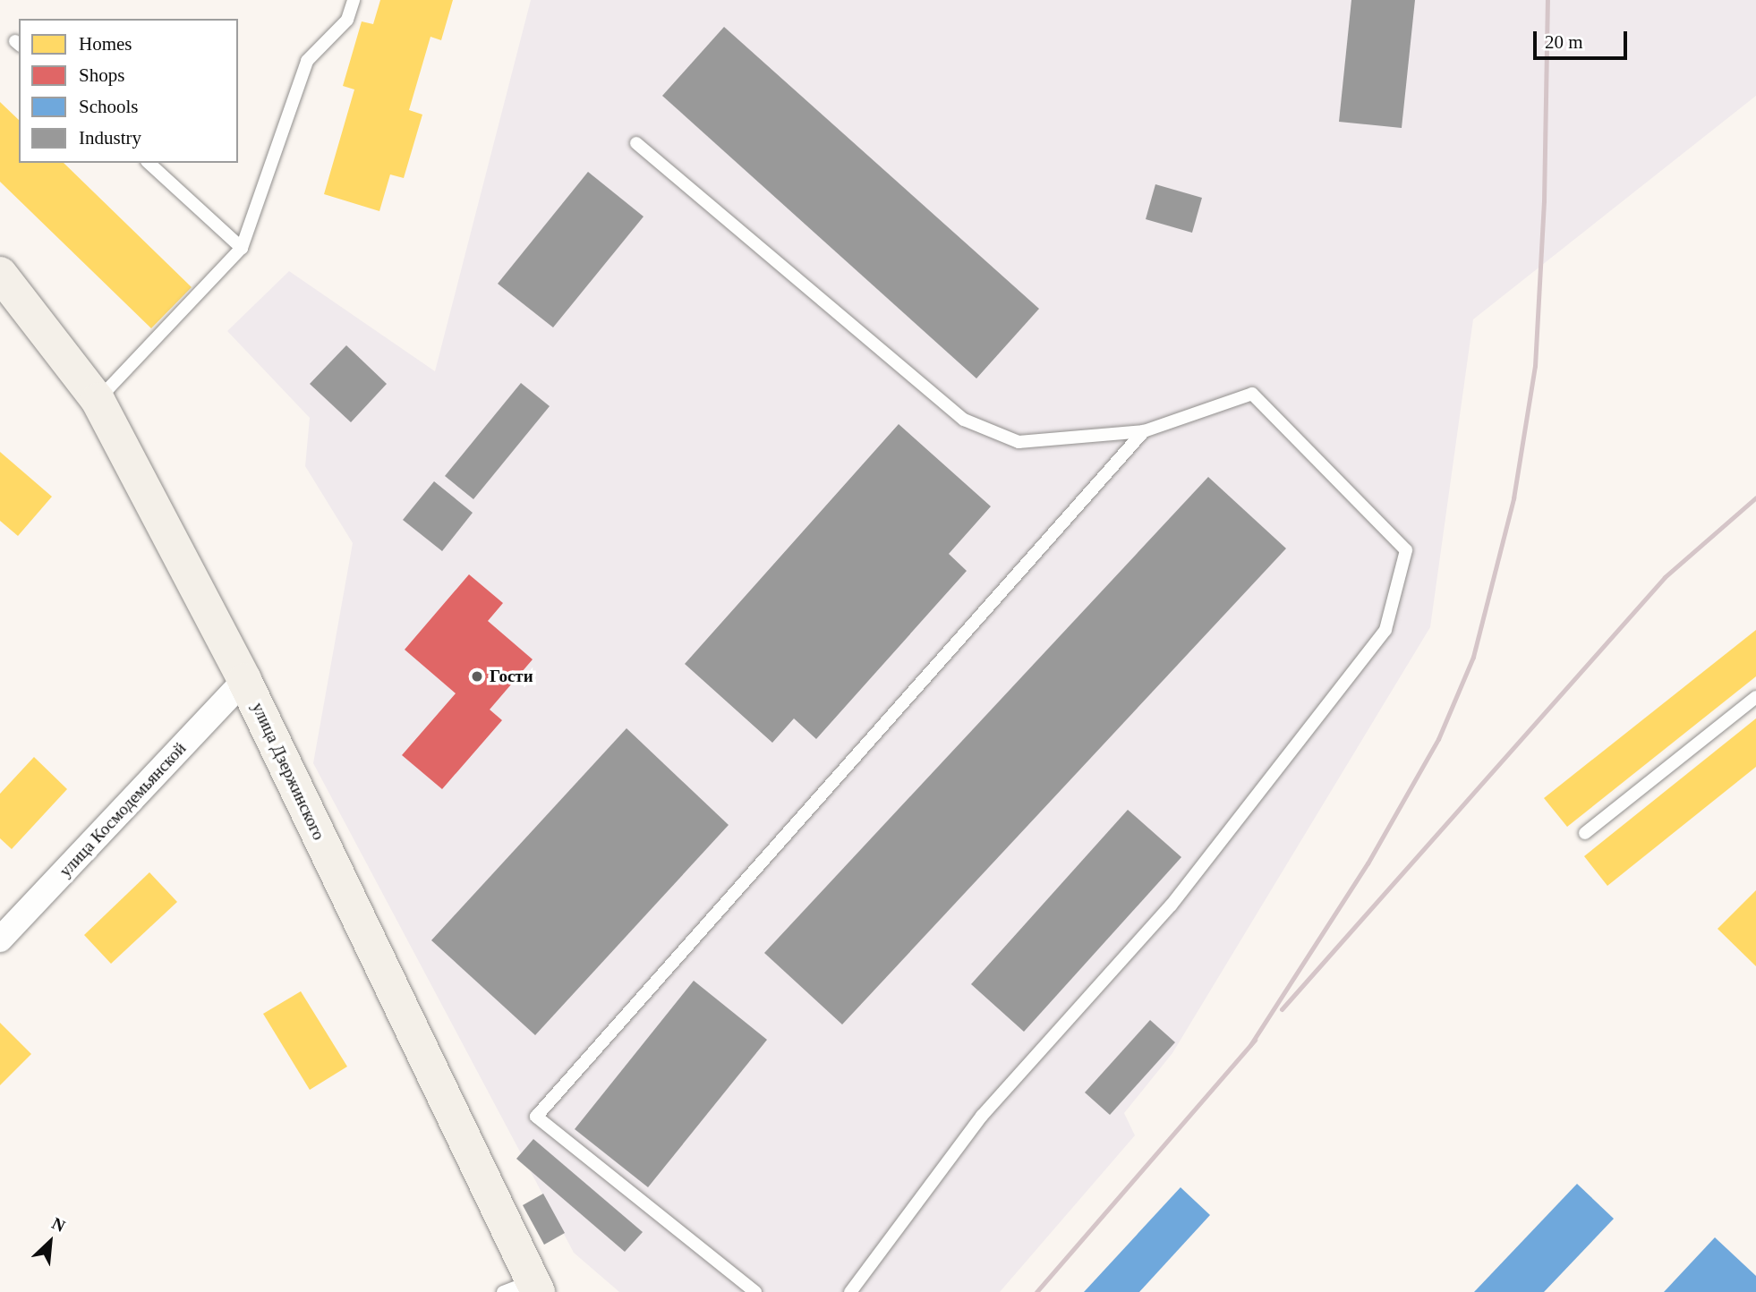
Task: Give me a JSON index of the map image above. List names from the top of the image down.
{
  "streets": {
    "street": ["улица Дзержинского", "улица Космодемьянской"]
  },
  "crossings": [
    ["улица Дзержинского", "улица Космодемьянской"]
  ],
  "places": ["Гости"],
  "legend": [
    "Homes",
    "Shops",
    "Schools",
    "Industry"
  ],
  "scale_bar": "20 m",
  "north": "top right"
}
